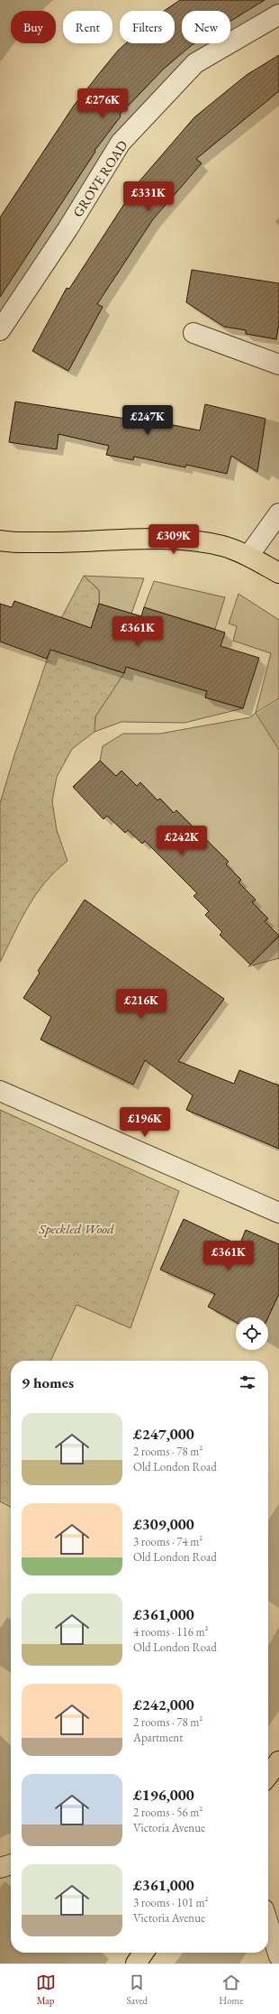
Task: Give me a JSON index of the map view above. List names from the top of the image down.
{
  "streets": {
    "street": ["GROVE ROAD"]
  },
  "parks": ["Speckled Wood"],
  "page": {
    "chip": [
      "Buy",
      "Rent",
      "Filters",
      "New"
    ],
    "price": [
      "£276K",
      "£331K",
      "£247K",
      "£309K",
      "£361K",
      "£242K",
      "£216K",
      "£196K",
      "£361K"
    ],
    "heading": "9 homes",
    "list": [
      {
        "name": "£247,000",
        "note": "2 rooms · 78 m² · Old London Road"
      },
      {
        "name": "£309,000",
        "note": "3 rooms · 74 m² · Old London Road"
      },
      {
        "name": "£361,000",
        "note": "4 rooms · 116 m² · Old London Road"
      },
      {
        "name": "£242,000",
        "note": "2 rooms · 78 m² · Apartment"
      },
      {
        "name": "£196,000",
        "note": "2 rooms · 56 m² · Victoria Avenue"
      },
      {
        "name": "£361,000",
        "note": "3 rooms · 101 m² · Victoria Avenue"
      }
    ],
    "tabs": ["Map", "Saved", "Home"]
  }
}
